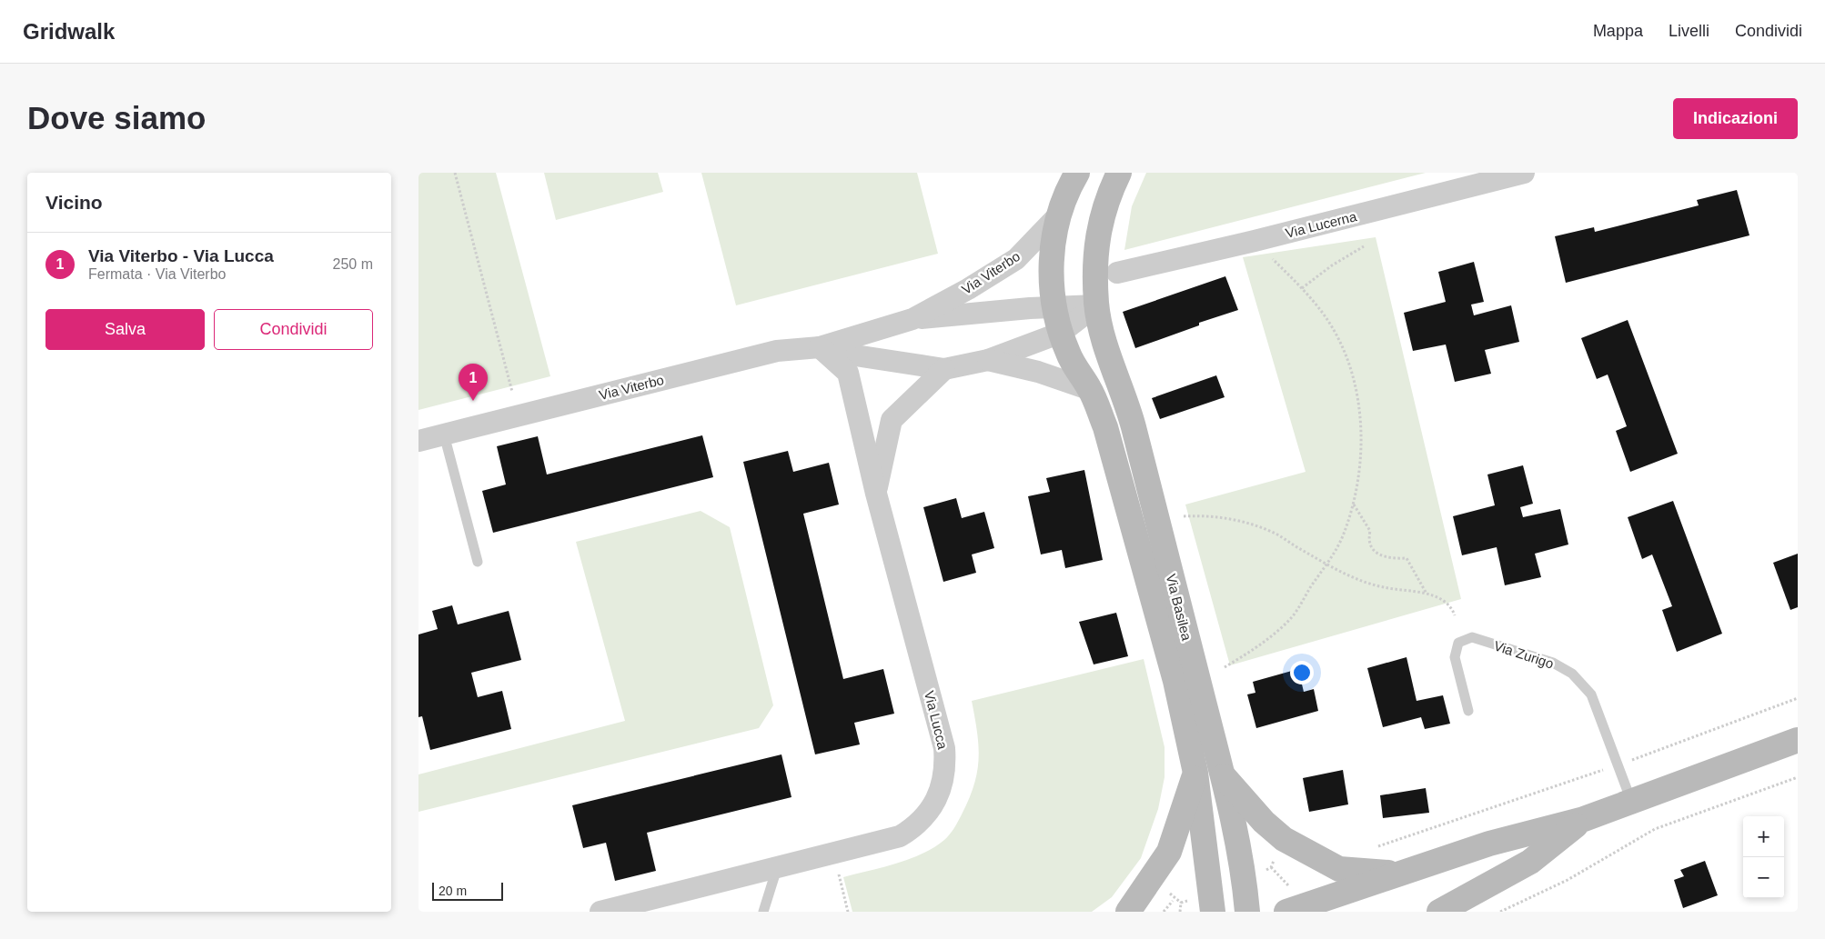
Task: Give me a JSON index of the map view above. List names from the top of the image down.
{
  "streets": {
    "main road": ["Via Basilea"],
    "street": ["Via Lucerna", "Via Viterbo", "Via Lucca"],
    "lane": ["Via Zurigo"]
  },
  "crossings": [
    ["Via Viterbo", "Via Basilea"],
    ["Via Viterbo", "Via Lucca"]
  ],
  "scale_bar": "20 m",
  "page": {
    "header": "Gridwalk",
    "nav": ["Mappa", "Livelli", "Condividi"],
    "buttons": [
      "Indicazioni",
      ["Salva", "Condividi"]
    ],
    "title": "Dove siamo",
    "heading": "Vicino",
    "list": [
      {
        "mark": "1",
        "name": "Via Viterbo - Via Lucca",
        "note": "Fermata · Via Viterbo",
        "value": "250 m"
      }
    ],
    "pins": "1",
    "map_buttons": ["+", "−"],
    "scale": "20 m"
  }
}
